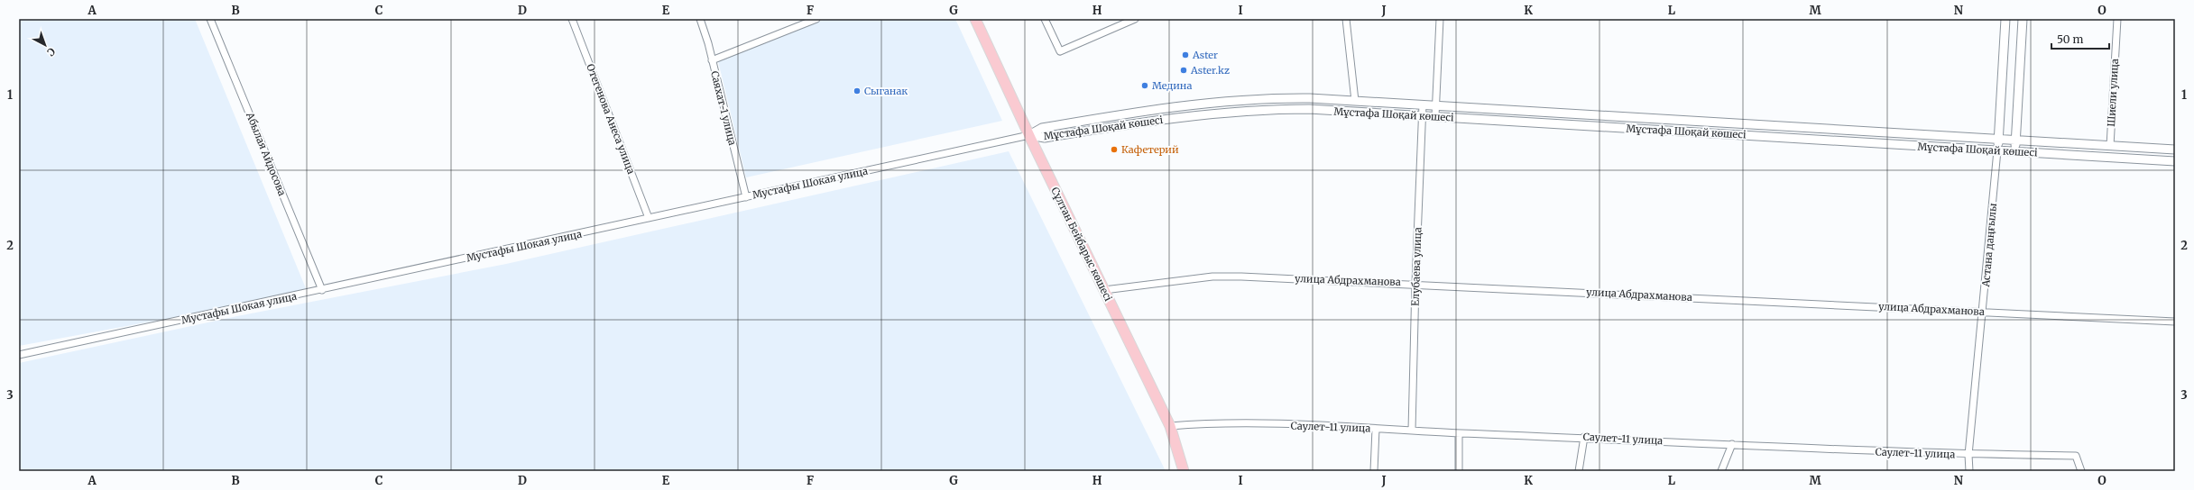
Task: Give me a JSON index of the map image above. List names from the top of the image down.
{
  "streets": {
    "main road": ["Сұлтан Бейбарыс көшесі"],
    "street": [
      "Шиели улица",
      "Саяхат-1 улица",
      "Мұстафа Шоқай көшесі",
      "Отегенова Анеса улица",
      "Абылая Айдосова",
      "Мустафы Шокая улица",
      "Астана даңғылы",
      "Елубаева улица",
      "улица Абдрахманова",
      "Саулет-11 улица"
    ]
  },
  "crossings": [
    ["Шиели улица", "Мұстафа Шоқай көшесі"],
    ["Саяхат-1 улица", "Мустафы Шокая улица"],
    ["Мұстафа Шоқай көшесі", "Мустафы Шокая улица"],
    ["Мұстафа Шоқай көшесі", "Сұлтан Бейбарыс көшесі"],
    ["Мұстафа Шоқай көшесі", "Астана даңғылы"],
    ["Мұстафа Шоқай көшесі", "Елубаева улица"],
    ["Отегенова Анеса улица", "Мустафы Шокая улица"],
    ["Абылая Айдосова", "Мустафы Шокая улица"],
    ["Мустафы Шокая улица", "Сұлтан Бейбарыс көшесі"],
    ["Сұлтан Бейбарыс көшесі", "улица Абдрахманова"],
    ["Сұлтан Бейбарыс көшесі", "Саулет-11 улица"],
    ["Астана даңғылы", "улица Абдрахманова"],
    ["Астана даңғылы", "Саулет-11 улица"],
    ["Елубаева улица", "улица Абдрахманова"],
    ["Елубаева улица", "Саулет-11 улица"]
  ],
  "places": [
    "Aster",
    "Aster.kz",
    "Медина",
    "Сыганак",
    "Кафетерий"
  ],
  "scale_bar": "50 m",
  "north": "bottom right",
  "grid": {
    "columns": [
      "A",
      "B",
      "C",
      "D",
      "E",
      "F",
      "G",
      "H",
      "I",
      "J",
      "K",
      "L",
      "M",
      "N",
      "O"
    ],
    "rows": ["1", "2", "3"]
  }
}
